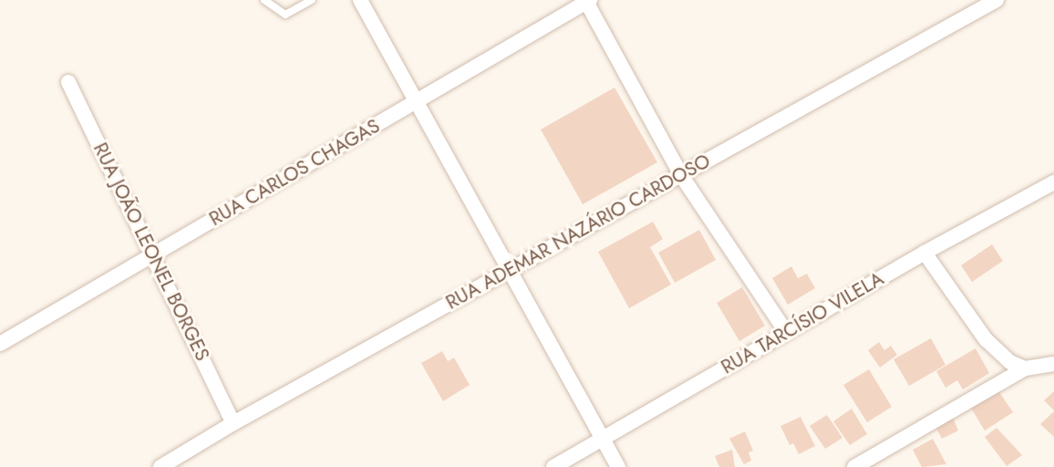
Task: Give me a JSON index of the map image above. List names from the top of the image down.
{
  "streets": {
    "street": [
      "RUA CARLOS CHAGAS",
      "RUA ADEMAR NAZÁRIO CARDOSO",
      "RUA JOÃO LEONEL BORGES",
      "RUA TARCÍSIO VILELA"
    ]
  },
  "crossings": [
    ["RUA CARLOS CHAGAS", "RUA JOÃO LEONEL BORGES"],
    ["RUA ADEMAR NAZÁRIO CARDOSO", "RUA JOÃO LEONEL BORGES"]
  ]
}
